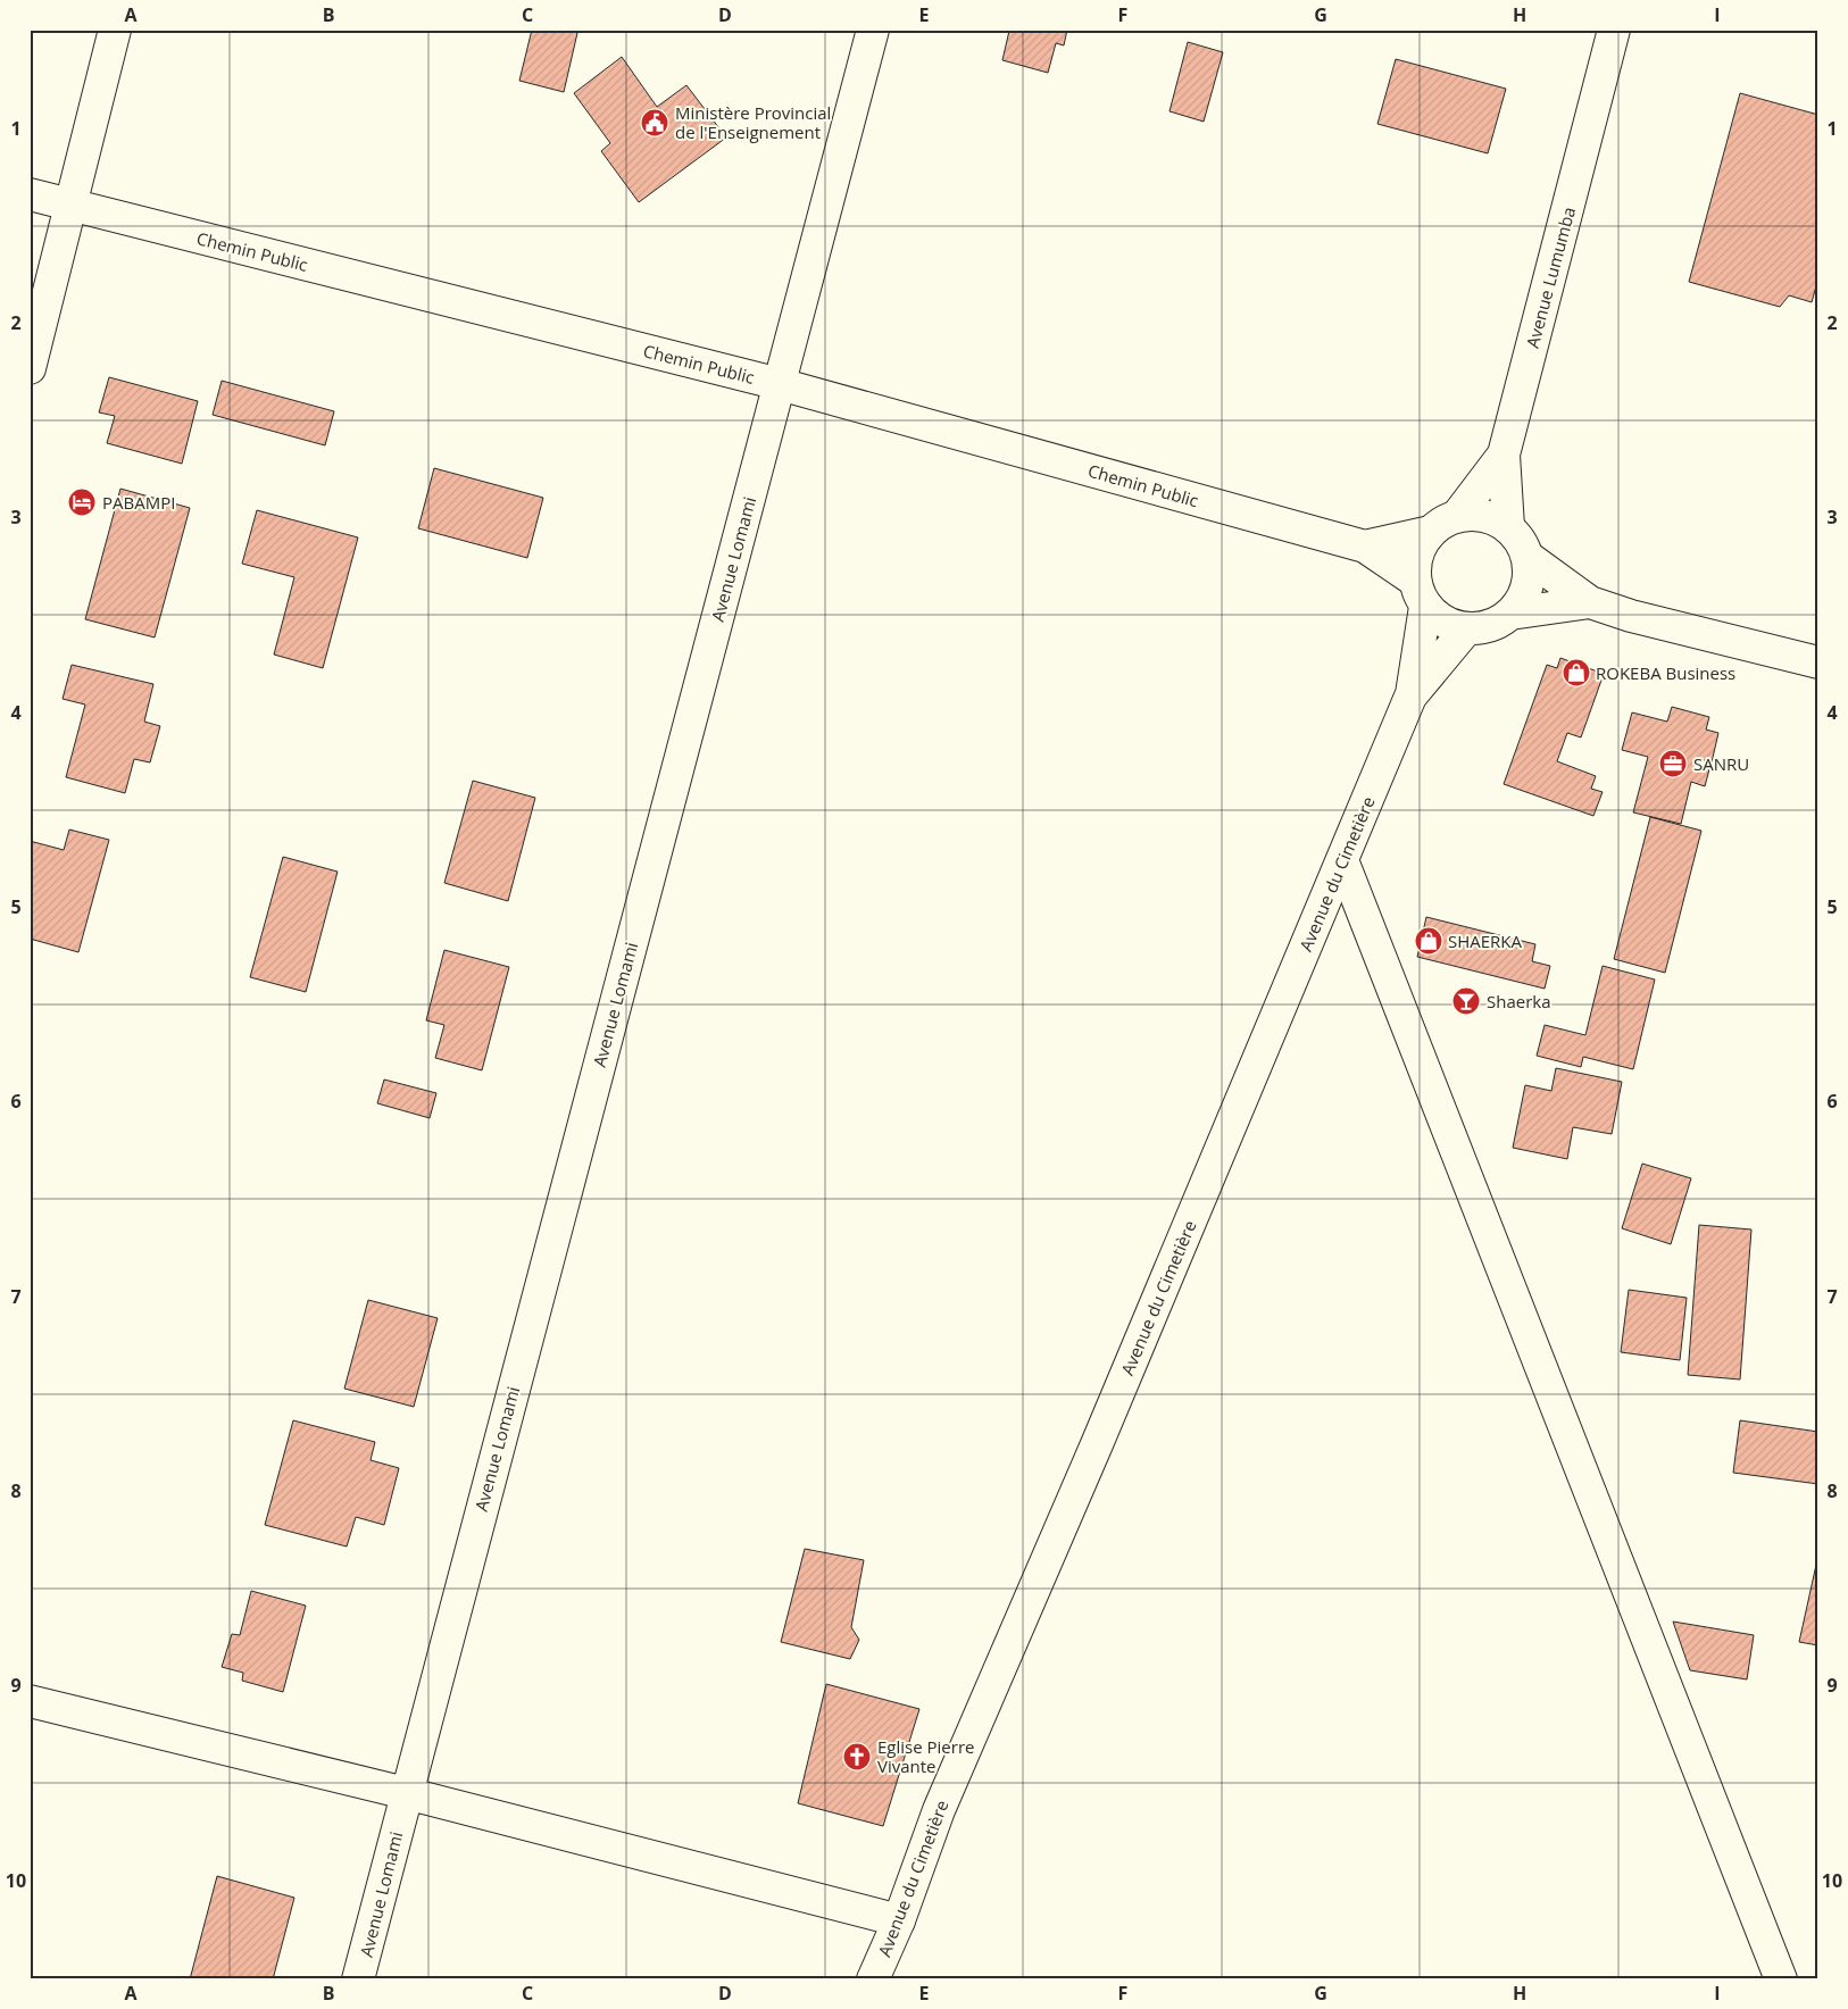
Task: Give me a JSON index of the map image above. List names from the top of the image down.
{
  "streets": {
    "street": [
      "Chemin Public",
      "Avenue Lumumba",
      "Avenue Lomami",
      "Avenue du Cimetière"
    ]
  },
  "crossings": [
    ["Chemin Public", "Avenue Lomami"],
    ["Avenue Lumumba", "Avenue du Cimetière"]
  ],
  "places": {
    "public building": ["Ministère Provincial de l'Enseignement"],
    "hotel": ["PABAMPI"],
    "shop": ["ROKEBA Business", "SHAERKA"],
    "office": ["SANRU"],
    "bar": ["Shaerka"],
    "church": ["Eglise Pierre Vivante"]
  },
  "grid": {
    "columns": [
      "A",
      "B",
      "C",
      "D",
      "E",
      "F",
      "G",
      "H",
      "I"
    ],
    "rows": [
      "1",
      "2",
      "3",
      "4",
      "5",
      "6",
      "7",
      "8",
      "9",
      "10"
    ]
  }
}
